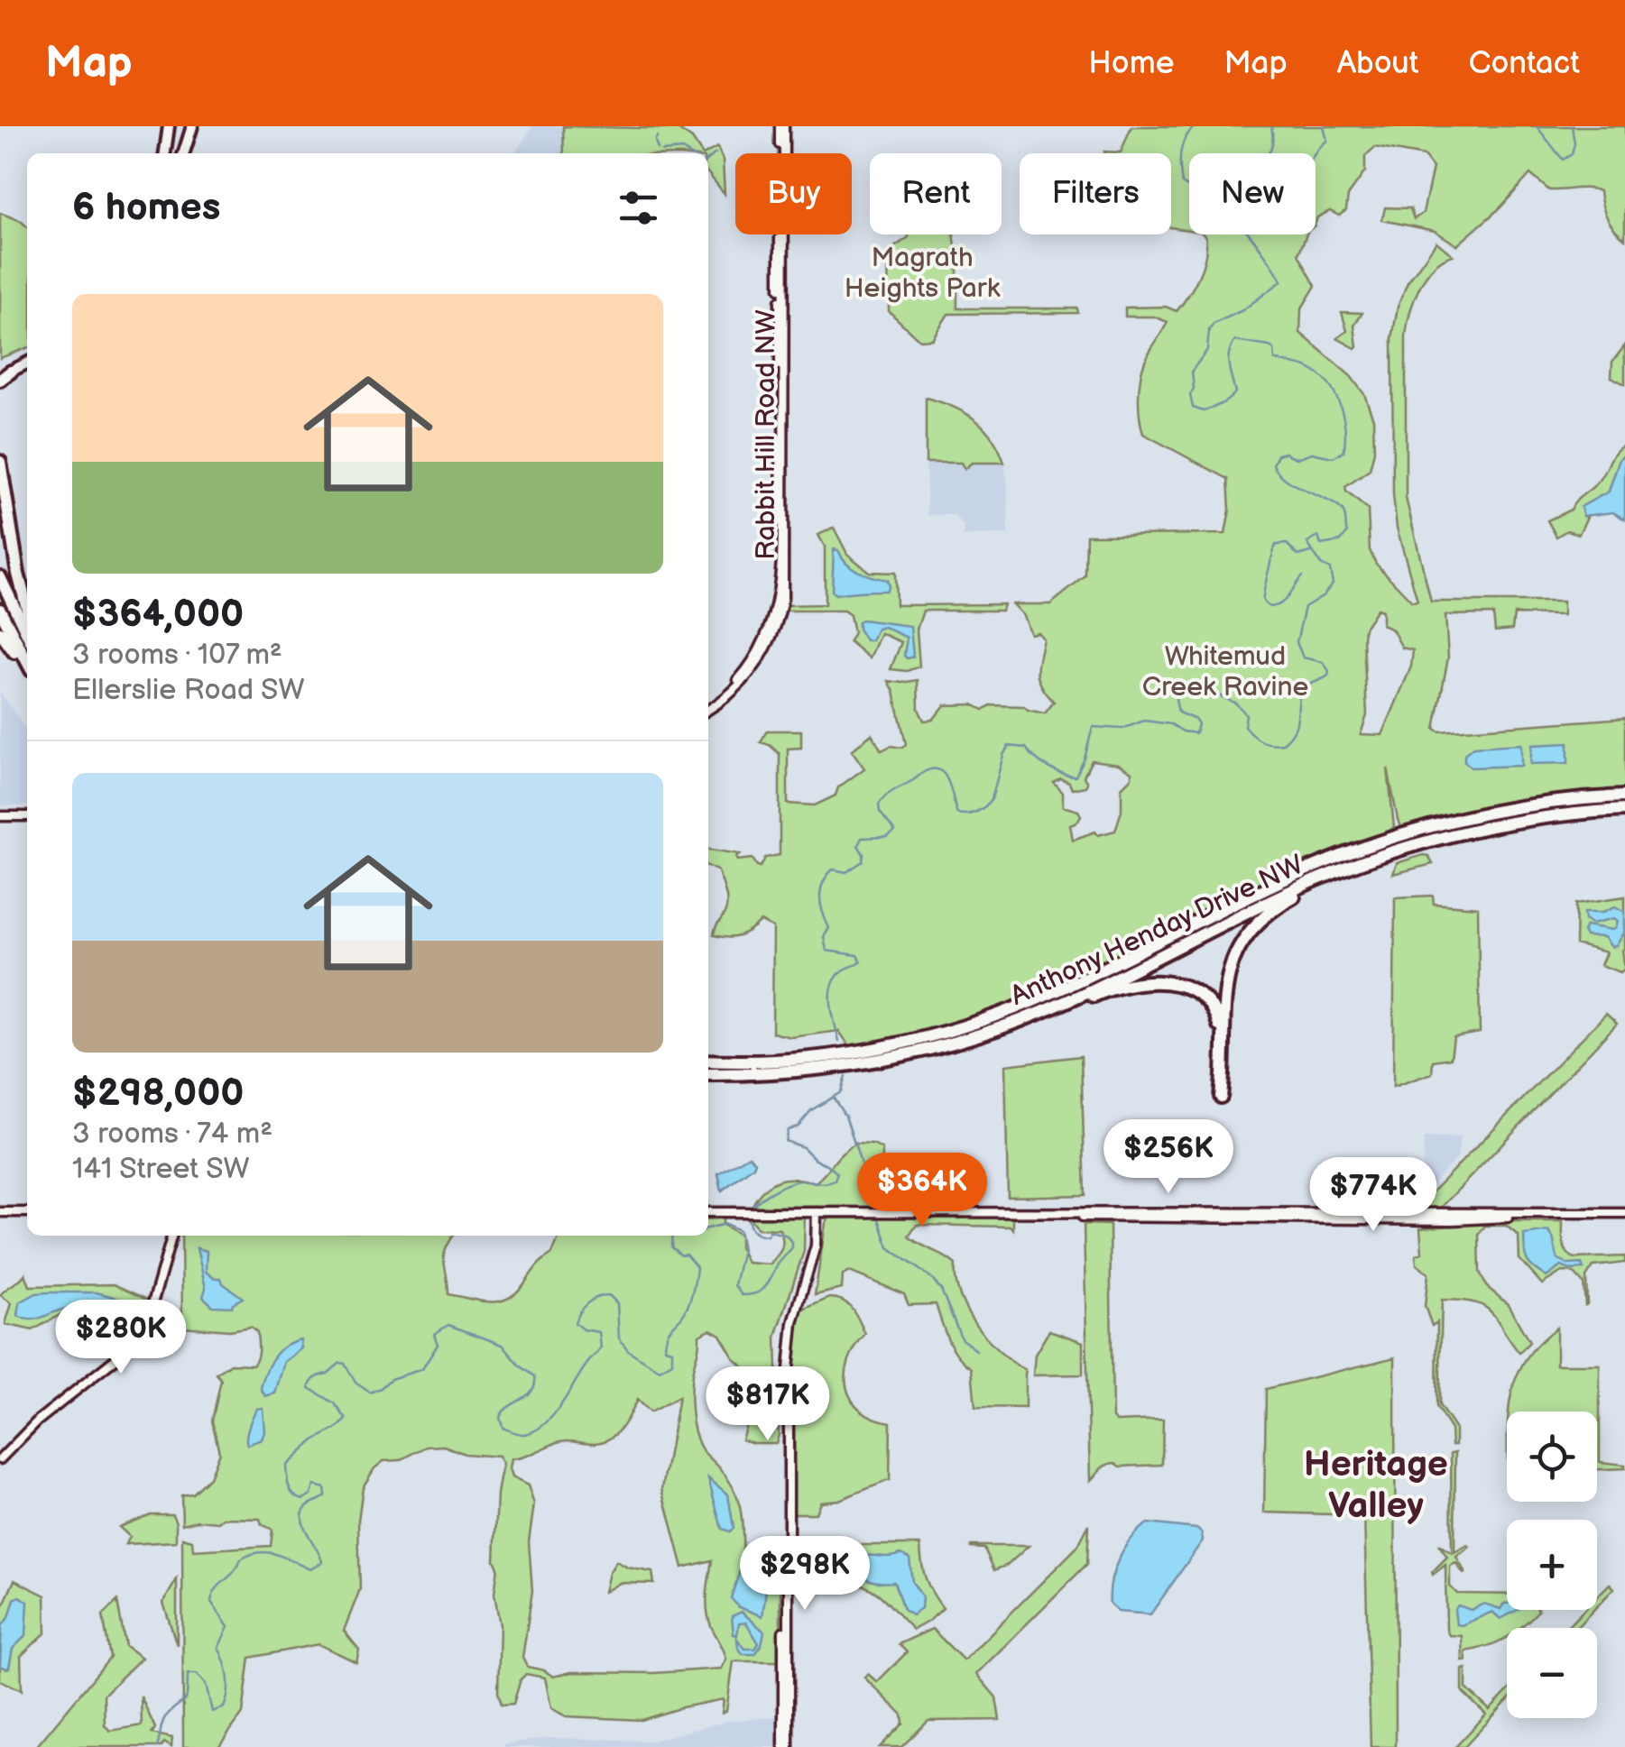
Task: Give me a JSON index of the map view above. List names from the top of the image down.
{
  "streets": {
    "highway": ["Anthony Henday Drive NW"],
    "main road": ["Rabbit Hill Road NW"]
  },
  "districts": ["Heritage Valley"],
  "parks": ["Magrath Heights Park", "Whitemud Creek Ravine"],
  "page": {
    "header": "Map",
    "nav": [
      "Home",
      "Map",
      "About",
      "Contact"
    ],
    "chip": [
      "Buy",
      "Rent",
      "Filters",
      "New"
    ],
    "heading": "6 homes",
    "list": [
      {
        "name": "$364,000",
        "note": "3 rooms · 107 m² · Ellerslie Road SW"
      },
      {
        "name": "$298,000",
        "note": "3 rooms · 74 m² · 141 Street SW"
      }
    ],
    "price": [
      "$256K",
      "$364K",
      "$774K",
      "$280K",
      "$817K",
      "$298K"
    ],
    "map_buttons": ["+", "−"]
  }
}
